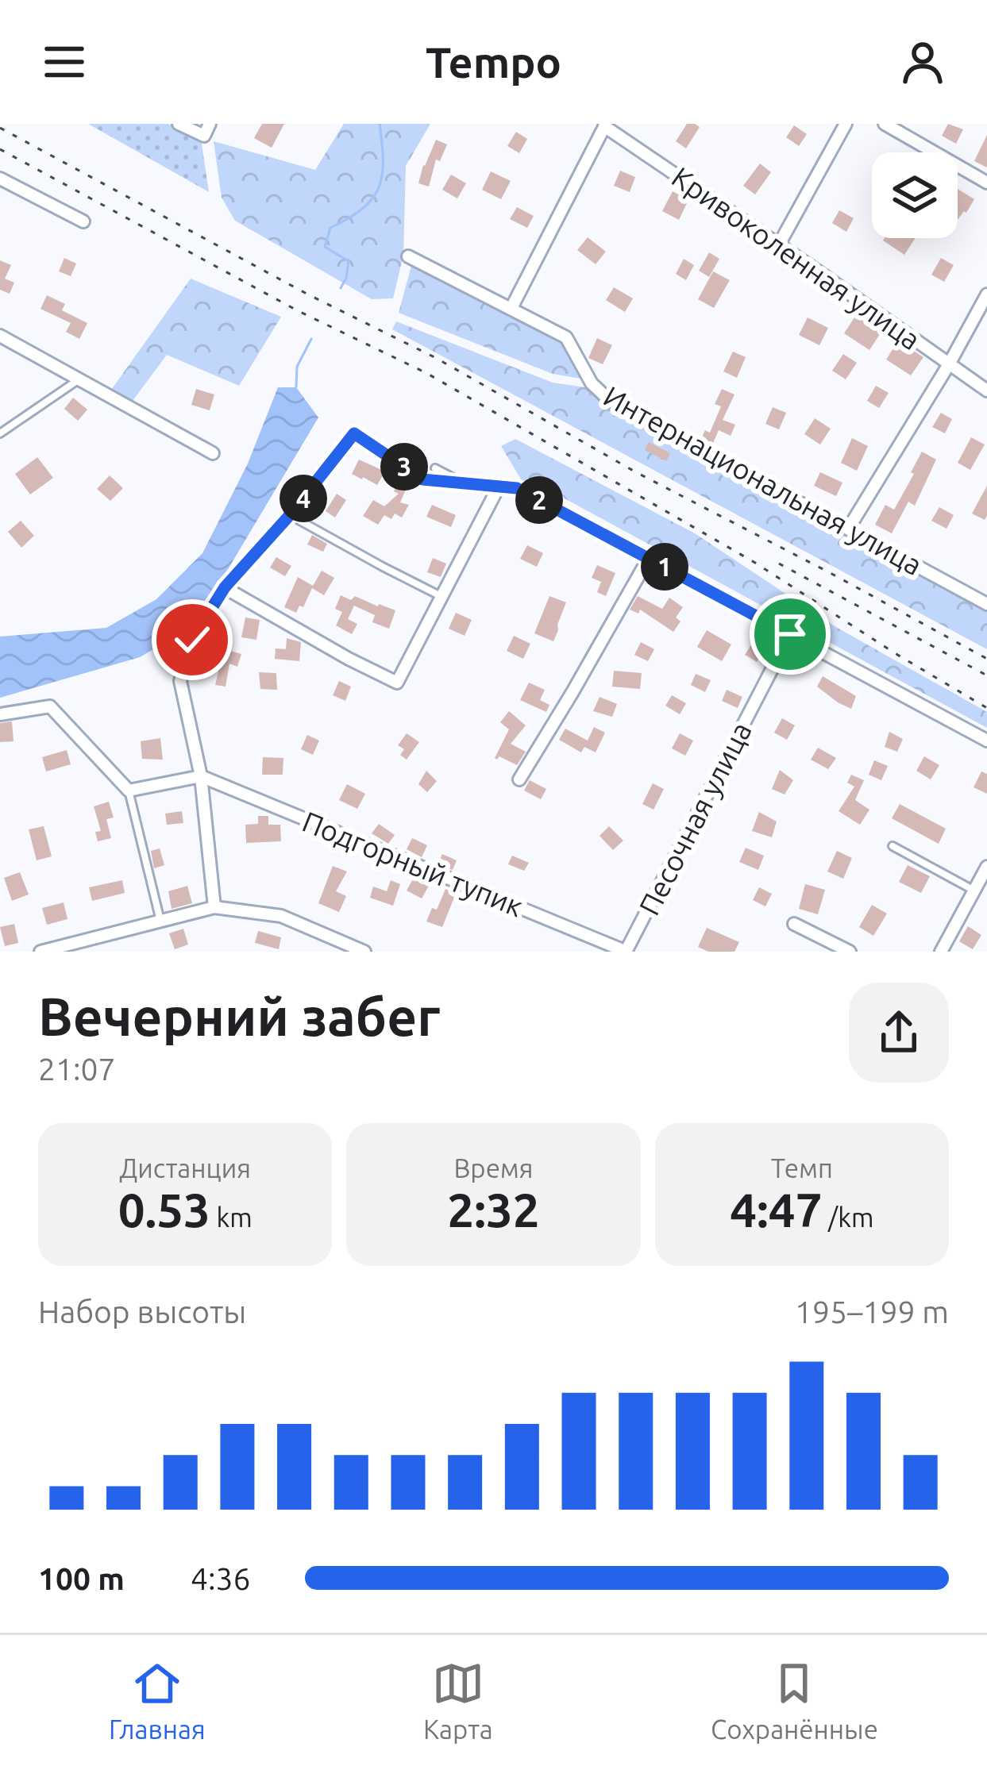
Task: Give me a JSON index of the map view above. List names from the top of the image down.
{
  "streets": {
    "street": [
      "Кривоколенная улица",
      "Интернациональная улица",
      "Песочная улица",
      "Подгорный тупик"
    ]
  },
  "crossings": [
    ["Песочная улица", "Подгорный тупик"]
  ],
  "page": {
    "header": "Tempo",
    "pins": [
      "3",
      "4",
      "2",
      "1"
    ],
    "heading": ["Вечерний забег", "21:07"],
    "stats": [
      ["Дистанция", "0.53 km"],
      ["Время", "2:32"],
      ["Темп", "4:47 /km"]
    ],
    "chart": ["Набор высоты", "195–199 m"],
    "list": [
      {
        "name": "100 m",
        "note": "4:36"
      }
    ],
    "tabs": ["Главная", "Карта", "Сохранённые"]
  }
}
